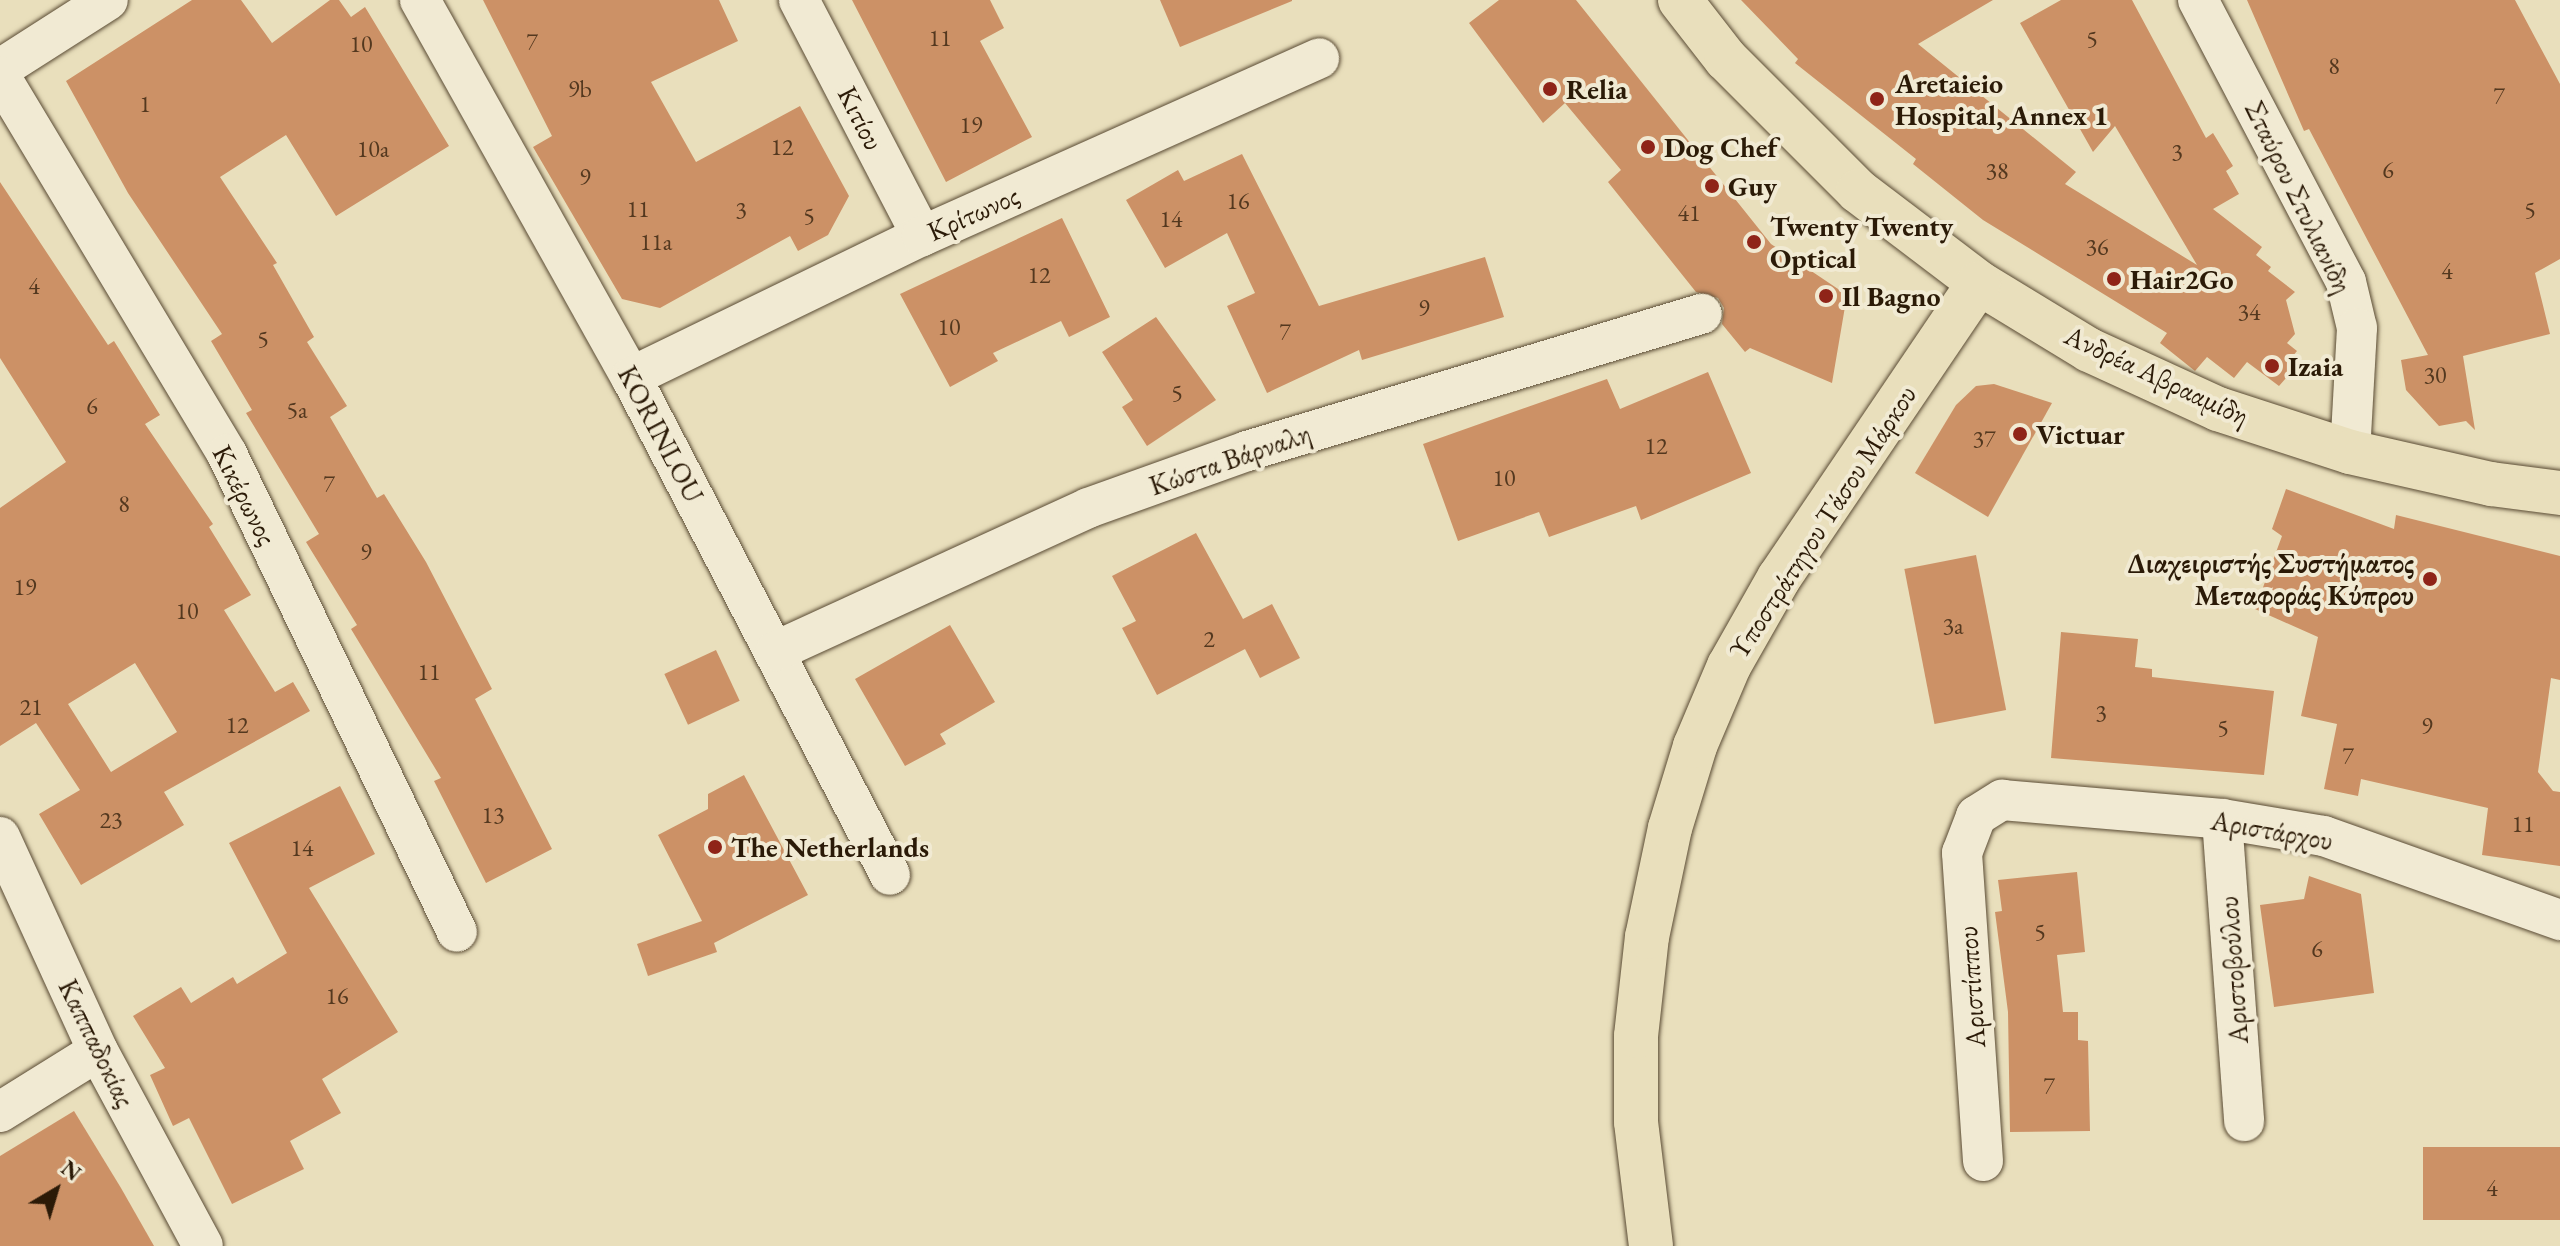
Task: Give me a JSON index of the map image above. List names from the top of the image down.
{
  "streets": {
    "main road": ["Ανδρέα Αβρααμίδη", "Υποστράτηγου Τάσου Μάρκου"],
    "street": [
      "Κιτίου",
      "Σταύρου Στυλιανίδη",
      "Κρίτωνος",
      "KORINLOU",
      "Κώστα Βάρναλη",
      "Κικέρωνος",
      "Αριστάρχου",
      "Αριστοβούλου",
      "Αριστίππου",
      "Καππαδοκίας"
    ]
  },
  "crossings": [
    ["Κιτίου", "Κρίτωνος"],
    ["Σταύρου Στυλιανίδη", "Ανδρέα Αβρααμίδη"],
    ["Κρίτωνος", "KORINLOU"],
    ["Ανδρέα Αβρααμίδη", "Υποστράτηγου Τάσου Μάρκου"],
    ["KORINLOU", "Κώστα Βάρναλη"],
    ["Αριστάρχου", "Αριστοβούλου"],
    ["Αριστάρχου", "Αριστίππου"]
  ],
  "places": [
    "Relia",
    "Aretaieio Hospital, Annex 1",
    "Dog Chef",
    "Guy",
    "Twenty Twenty Optical",
    "Hair2Go",
    "Il Bagno",
    "Izaia",
    "Victuar",
    "Διαχειριστής Συστήματος Μεταφοράς Κύπρου",
    "The Netherlands"
  ],
  "house_numbers": [
    "11",
    "5",
    "7",
    "10",
    "8",
    "9b",
    "7",
    "1",
    "19",
    "12",
    "10a",
    "3",
    "6",
    "38",
    "9",
    "16",
    "11",
    "3",
    "5",
    "41",
    "5",
    "14",
    "11a",
    "36",
    "4",
    "12",
    "4",
    "9",
    "34",
    "10",
    "7",
    "5",
    "30",
    "5",
    "6",
    "5a",
    "37",
    "12",
    "10",
    "7",
    "8",
    "9",
    "19",
    "10",
    "3a",
    "2",
    "11",
    "21",
    "3",
    "12",
    "9",
    "5",
    "7",
    "13",
    "23",
    "11",
    "14",
    "5",
    "6",
    "16",
    "7",
    "4"
  ],
  "north": "top right"
}
